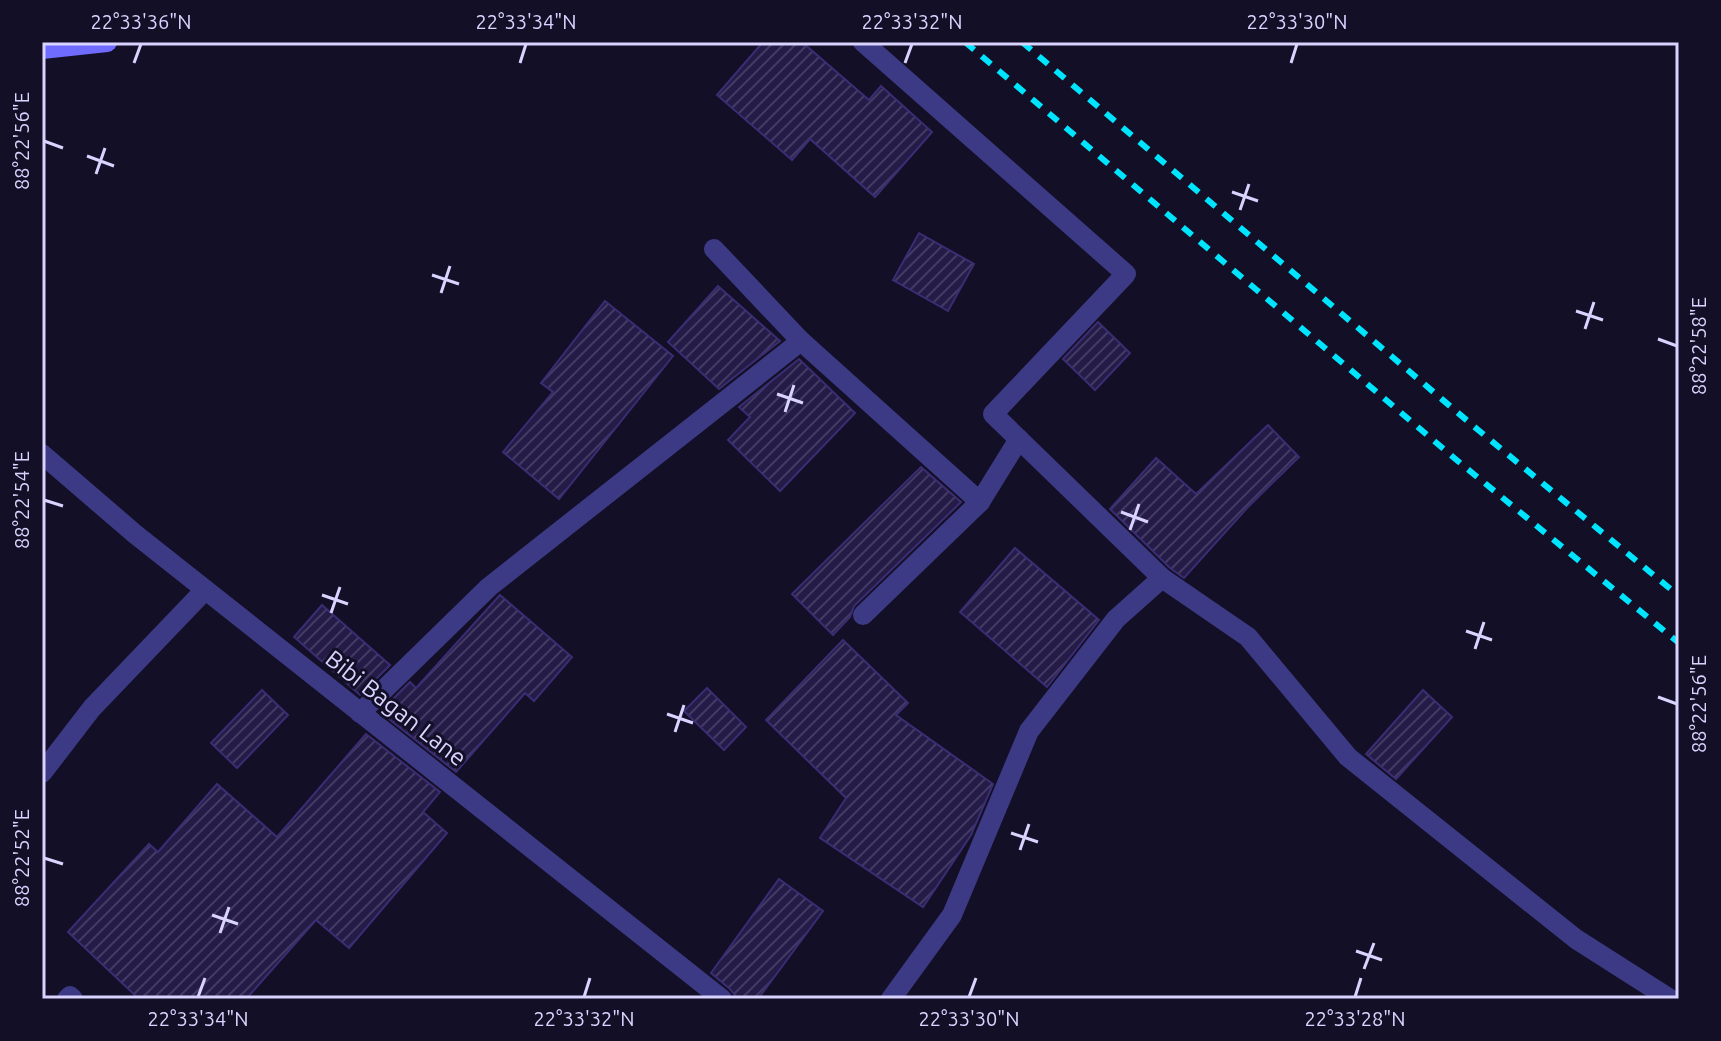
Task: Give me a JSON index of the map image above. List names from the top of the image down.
{
  "streets": {
    "street": ["Bibi Bagan Lane"]
  },
  "coordinates": [
    "22°33'36\"N",
    "22°33'34\"N",
    "22°33'32\"N",
    "22°33'30\"N",
    "88°22'56\"E",
    "88°22'58\"E",
    "88°22'54\"E",
    "88°22'52\"E",
    "22°33'28\"N"
  ]
}
